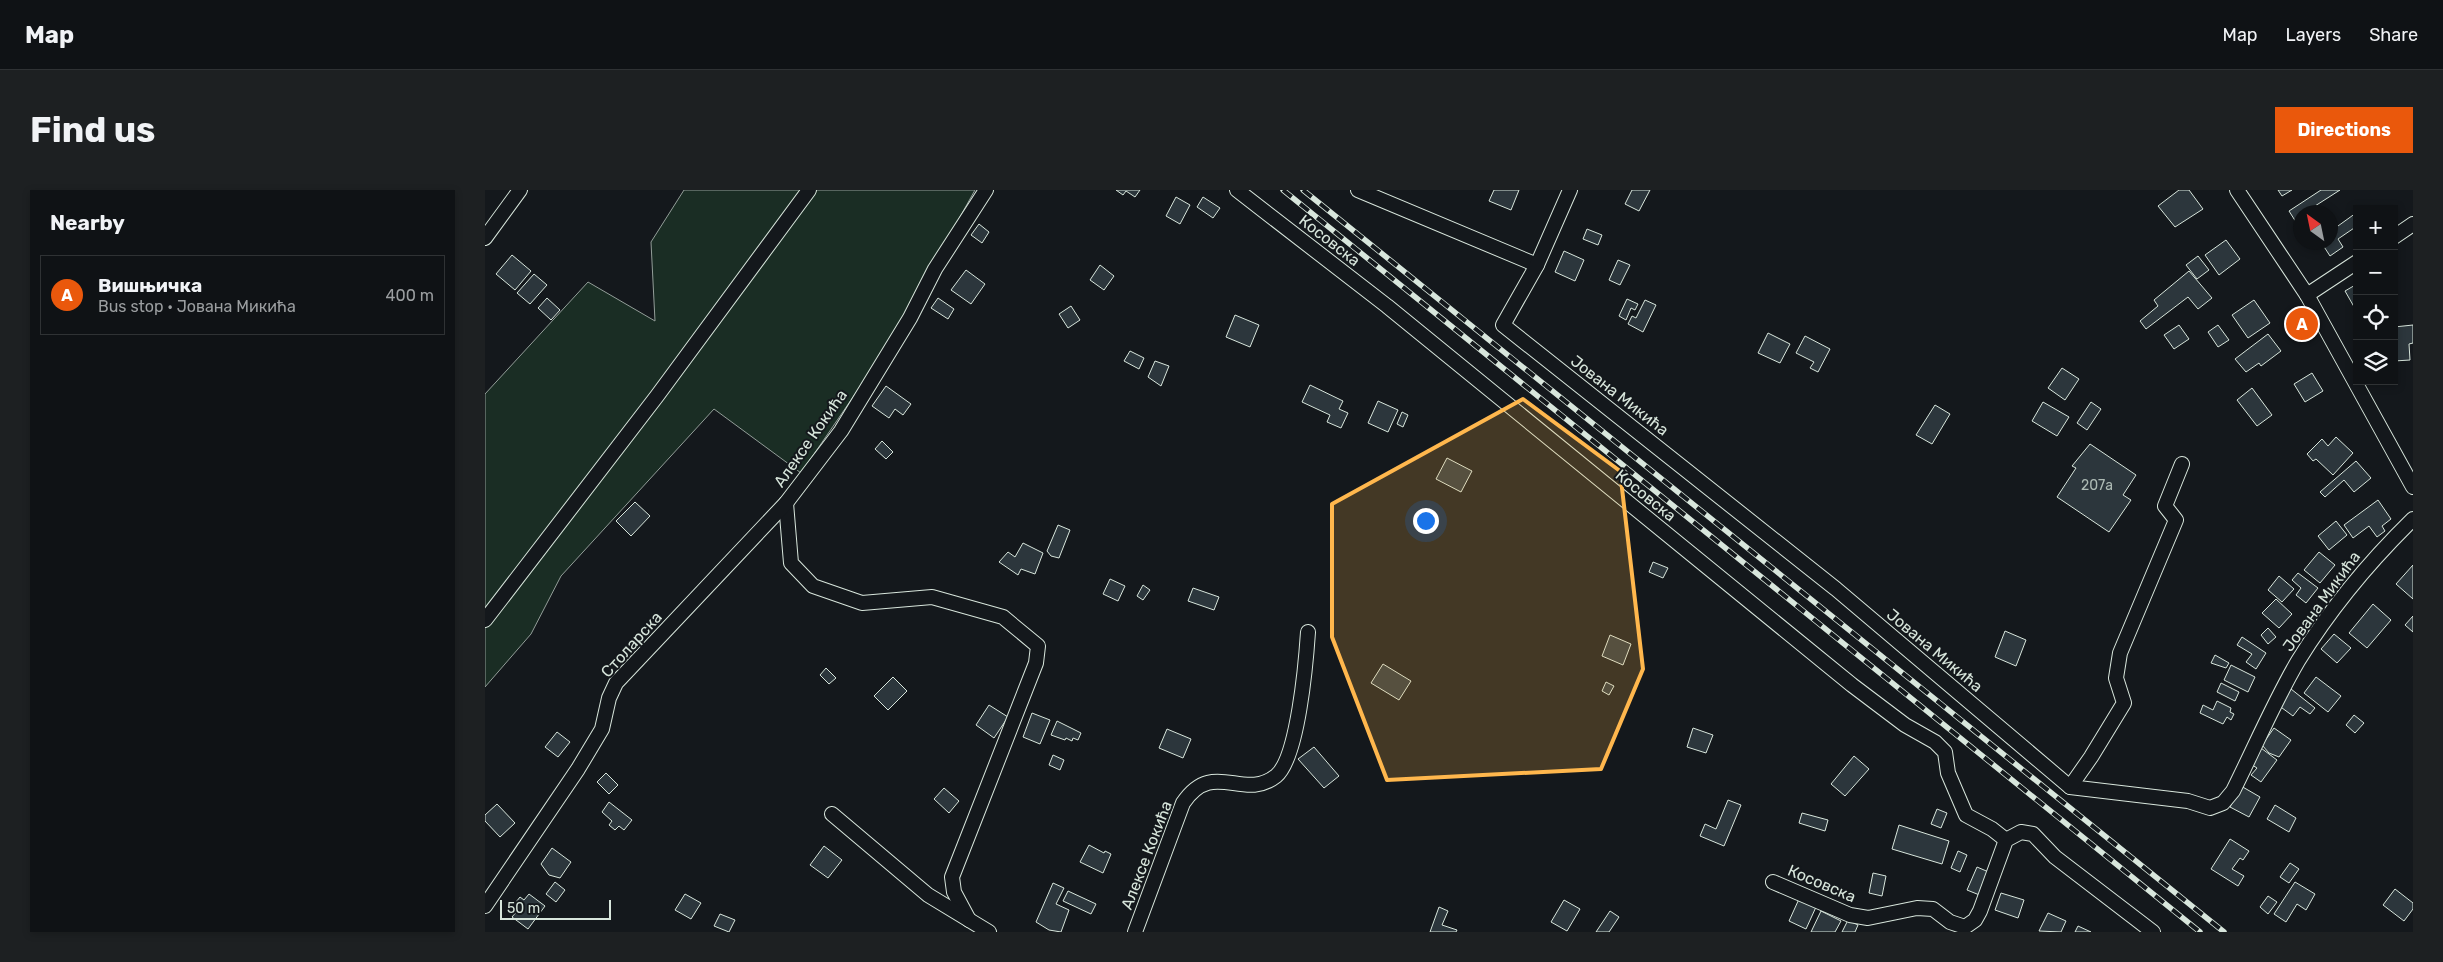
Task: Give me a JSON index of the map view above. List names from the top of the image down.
{
  "streets": {
    "street": [
      "Косовска",
      "Јована Микића",
      "Алексе Кокића",
      "Столарска"
    ]
  },
  "crossings": [
    ["Алексе Кокића", "Столарска"]
  ],
  "house_numbers": ["207a"],
  "scale_bar": "50 m",
  "north": "top left",
  "page": {
    "header": "Map",
    "nav": ["Map", "Layers", "Share"],
    "buttons": "Directions",
    "title": "Find us",
    "heading": "Nearby",
    "map_buttons": ["+", "−"],
    "list": [
      {
        "mark": "A",
        "name": "Вишњичка",
        "note": "Bus stop · Јована Микића",
        "value": "400 m"
      }
    ],
    "pins": "A",
    "scale": "50 m"
  }
}
